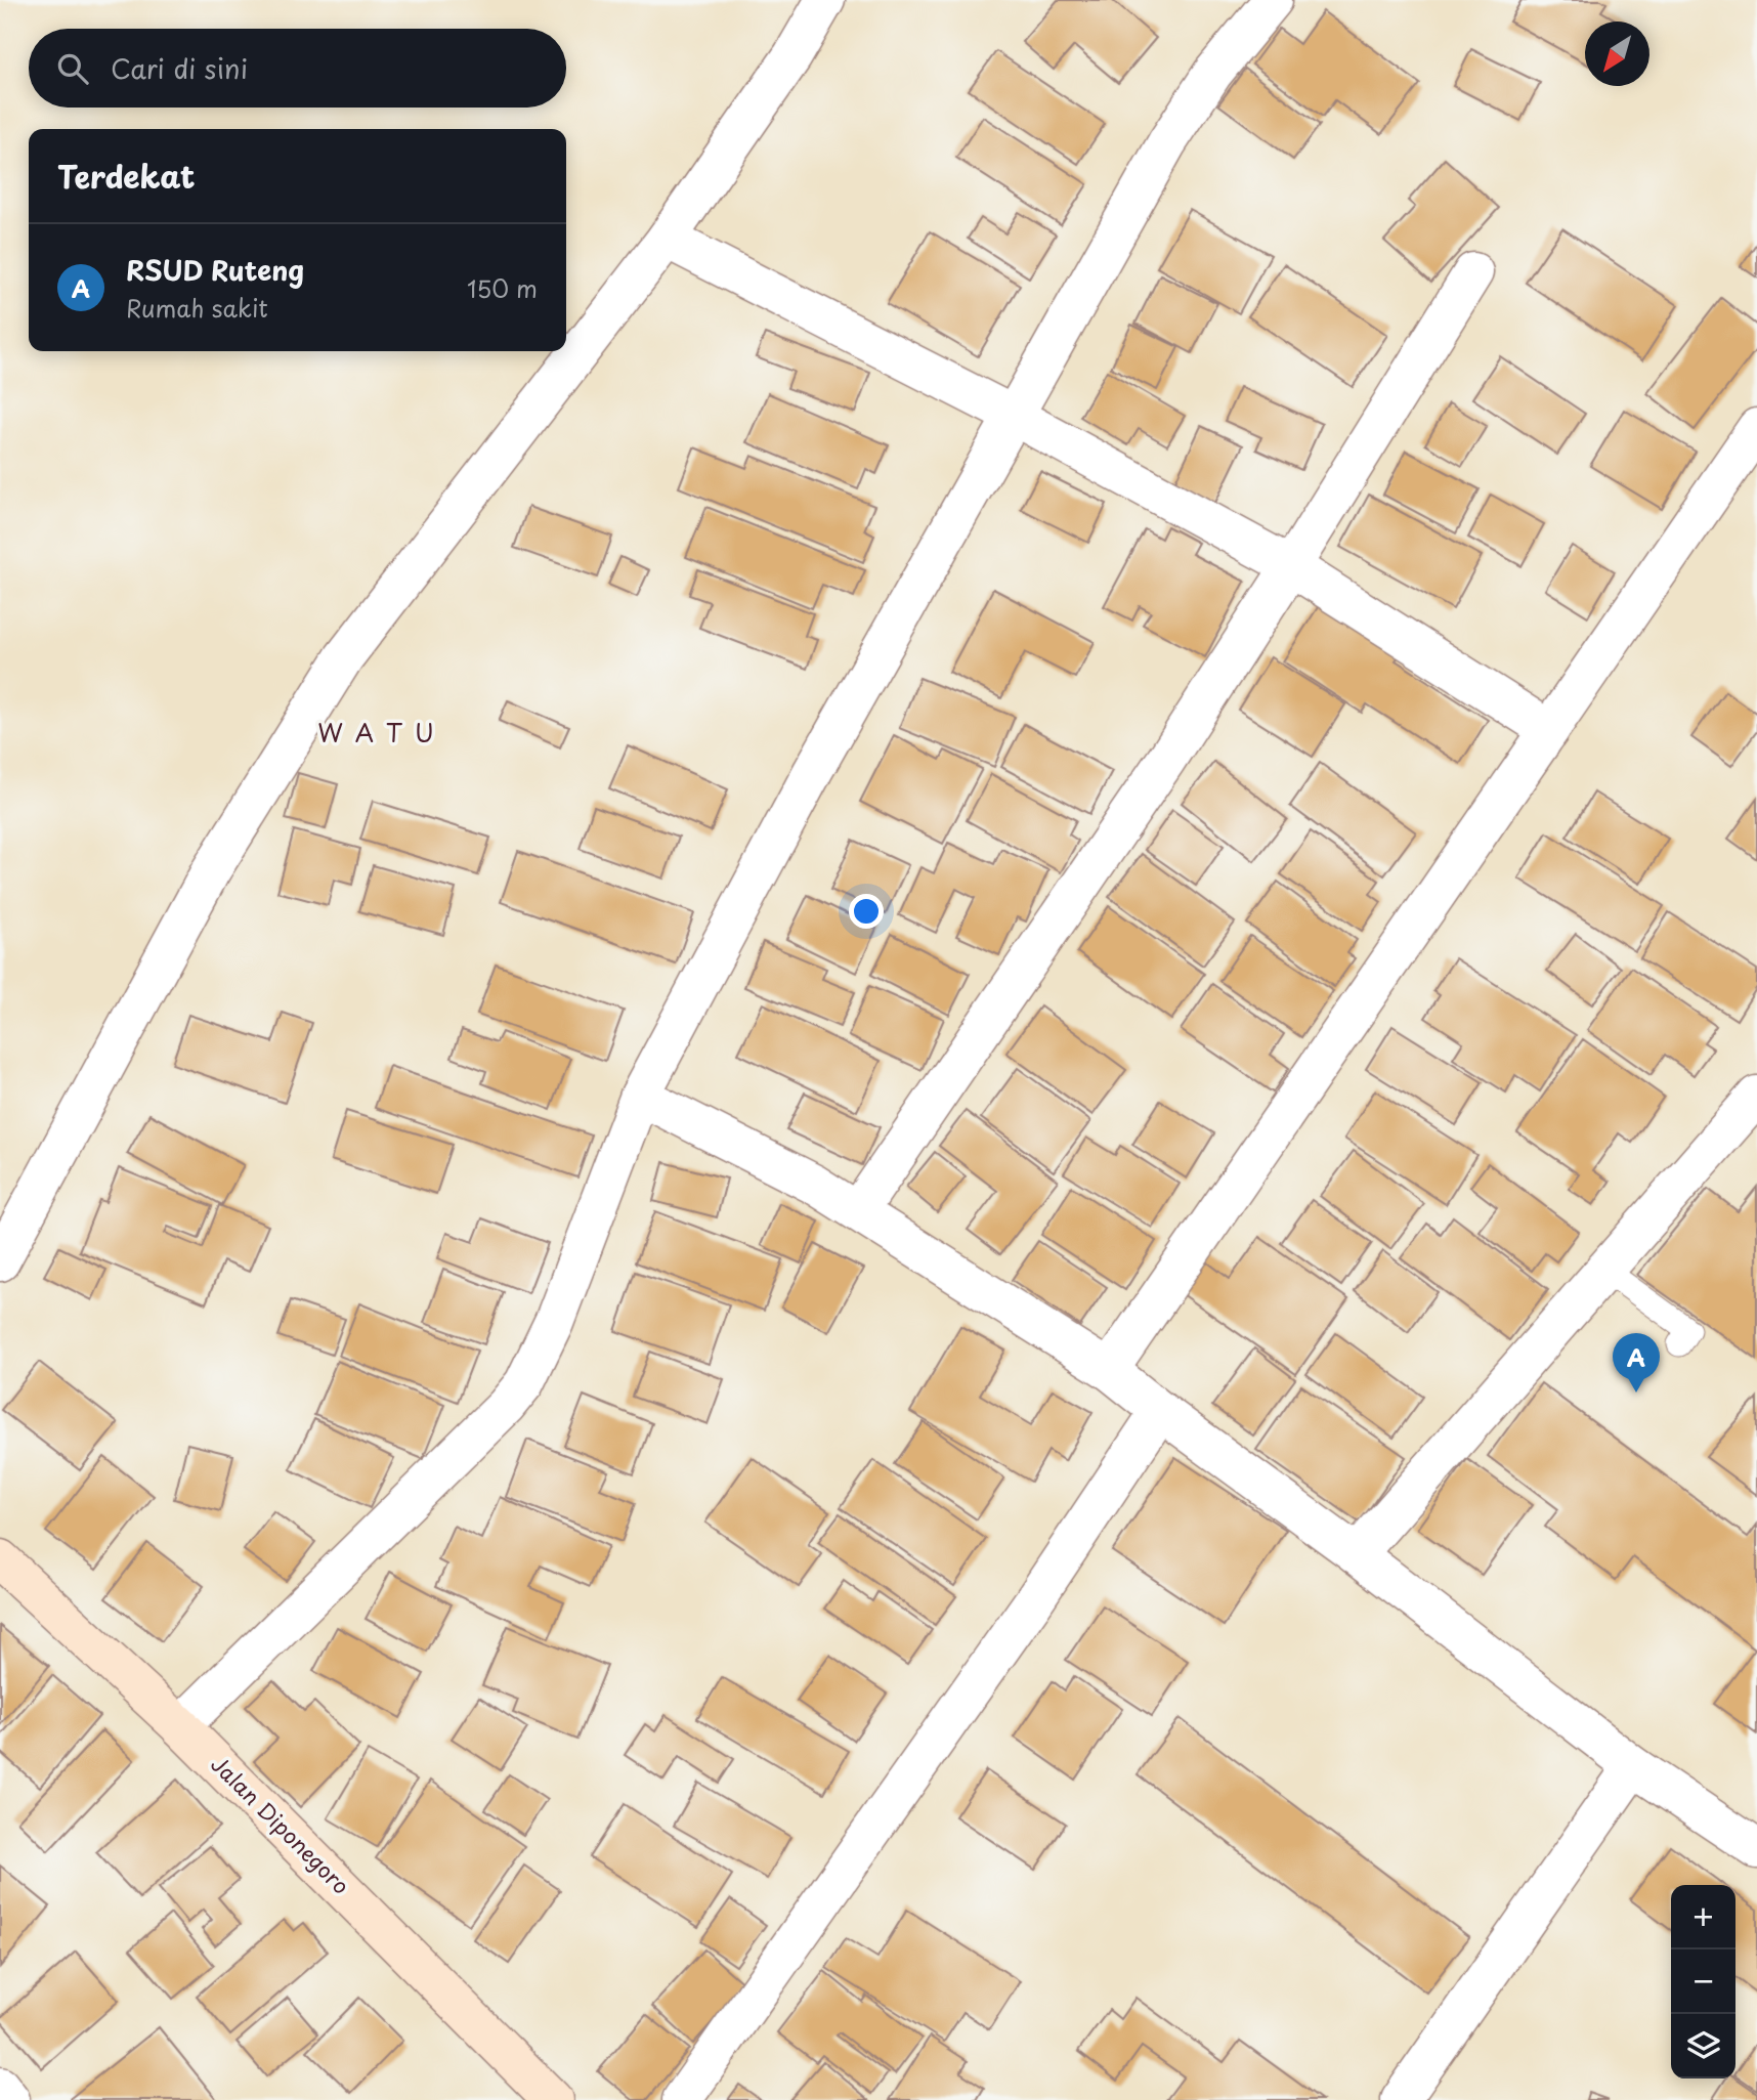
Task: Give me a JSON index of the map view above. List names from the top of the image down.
{
  "streets": {
    "street": ["Jalan Diponegoro"]
  },
  "districts": ["W A T U"],
  "north": "bottom left",
  "page": {
    "search": "Cari di sini",
    "heading": "Terdekat",
    "list": [
      {
        "mark": "A",
        "name": "RSUD Ruteng",
        "note": "Rumah sakit",
        "value": "150 m"
      }
    ],
    "pins": "A",
    "map_buttons": ["+", "−"]
  }
}
